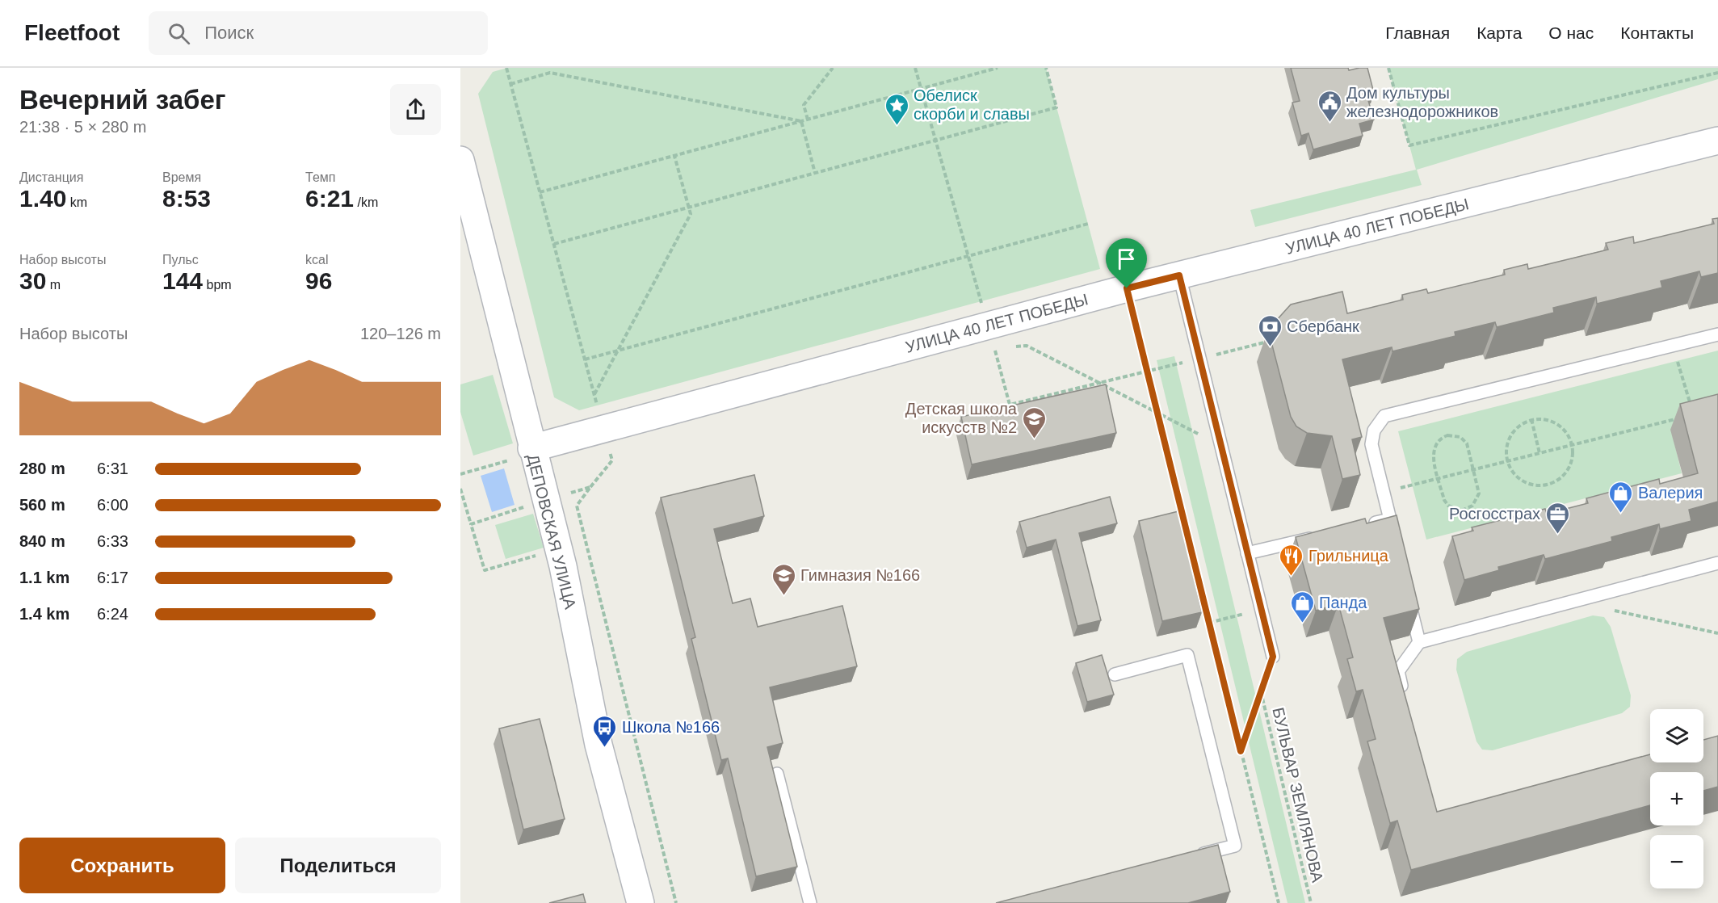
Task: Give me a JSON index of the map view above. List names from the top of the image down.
{
  "streets": {
    "street": ["УЛИЦА 40 ЛЕТ ПОБЕДЫ", "ДЕПОВСКАЯ УЛИЦА"],
    "path": ["БУЛЬВАР ЗЕМЛЯНОВА"]
  },
  "crossings": [
    ["УЛИЦА 40 ЛЕТ ПОБЕДЫ", "ДЕПОВСКАЯ УЛИЦА"]
  ],
  "places": {
    "public building": ["Дом культуры железнодорожников"],
    "place": ["Обелиск скорби и славы"],
    "bank": ["Сбербанк"],
    "school or university": ["Детская школа искусств №2", "Гимназия №166"],
    "shop": ["Валерия", "Панда"],
    "office": ["Росгосстрах"],
    "restaurant": ["Грильница"],
    "bus stop": ["Школа №166"]
  },
  "page": {
    "header": "Fleetfoot",
    "search": "Поиск",
    "nav": [
      "Главная",
      "Карта",
      "О нас",
      "Контакты"
    ],
    "heading": ["Вечерний забег", "21:38 · 5 × 280 m"],
    "stats": [
      ["Дистанция", "1.40 km"],
      ["Время", "8:53"],
      ["Темп", "6:21 /km"],
      ["Набор высоты", "30 m"],
      ["Пульс", "144 bpm"],
      ["kcal", "96"]
    ],
    "chart": ["Набор высоты", "120–126 m"],
    "list": [
      {
        "name": "280 m",
        "note": "6:31"
      },
      {
        "name": "560 m",
        "note": "6:00"
      },
      {
        "name": "840 m",
        "note": "6:33"
      },
      {
        "name": "1.1 km",
        "note": "6:17"
      },
      {
        "name": "1.4 km",
        "note": "6:24"
      }
    ],
    "map_buttons": ["+", "−"],
    "buttons": ["Сохранить", "Поделиться"]
  }
}
